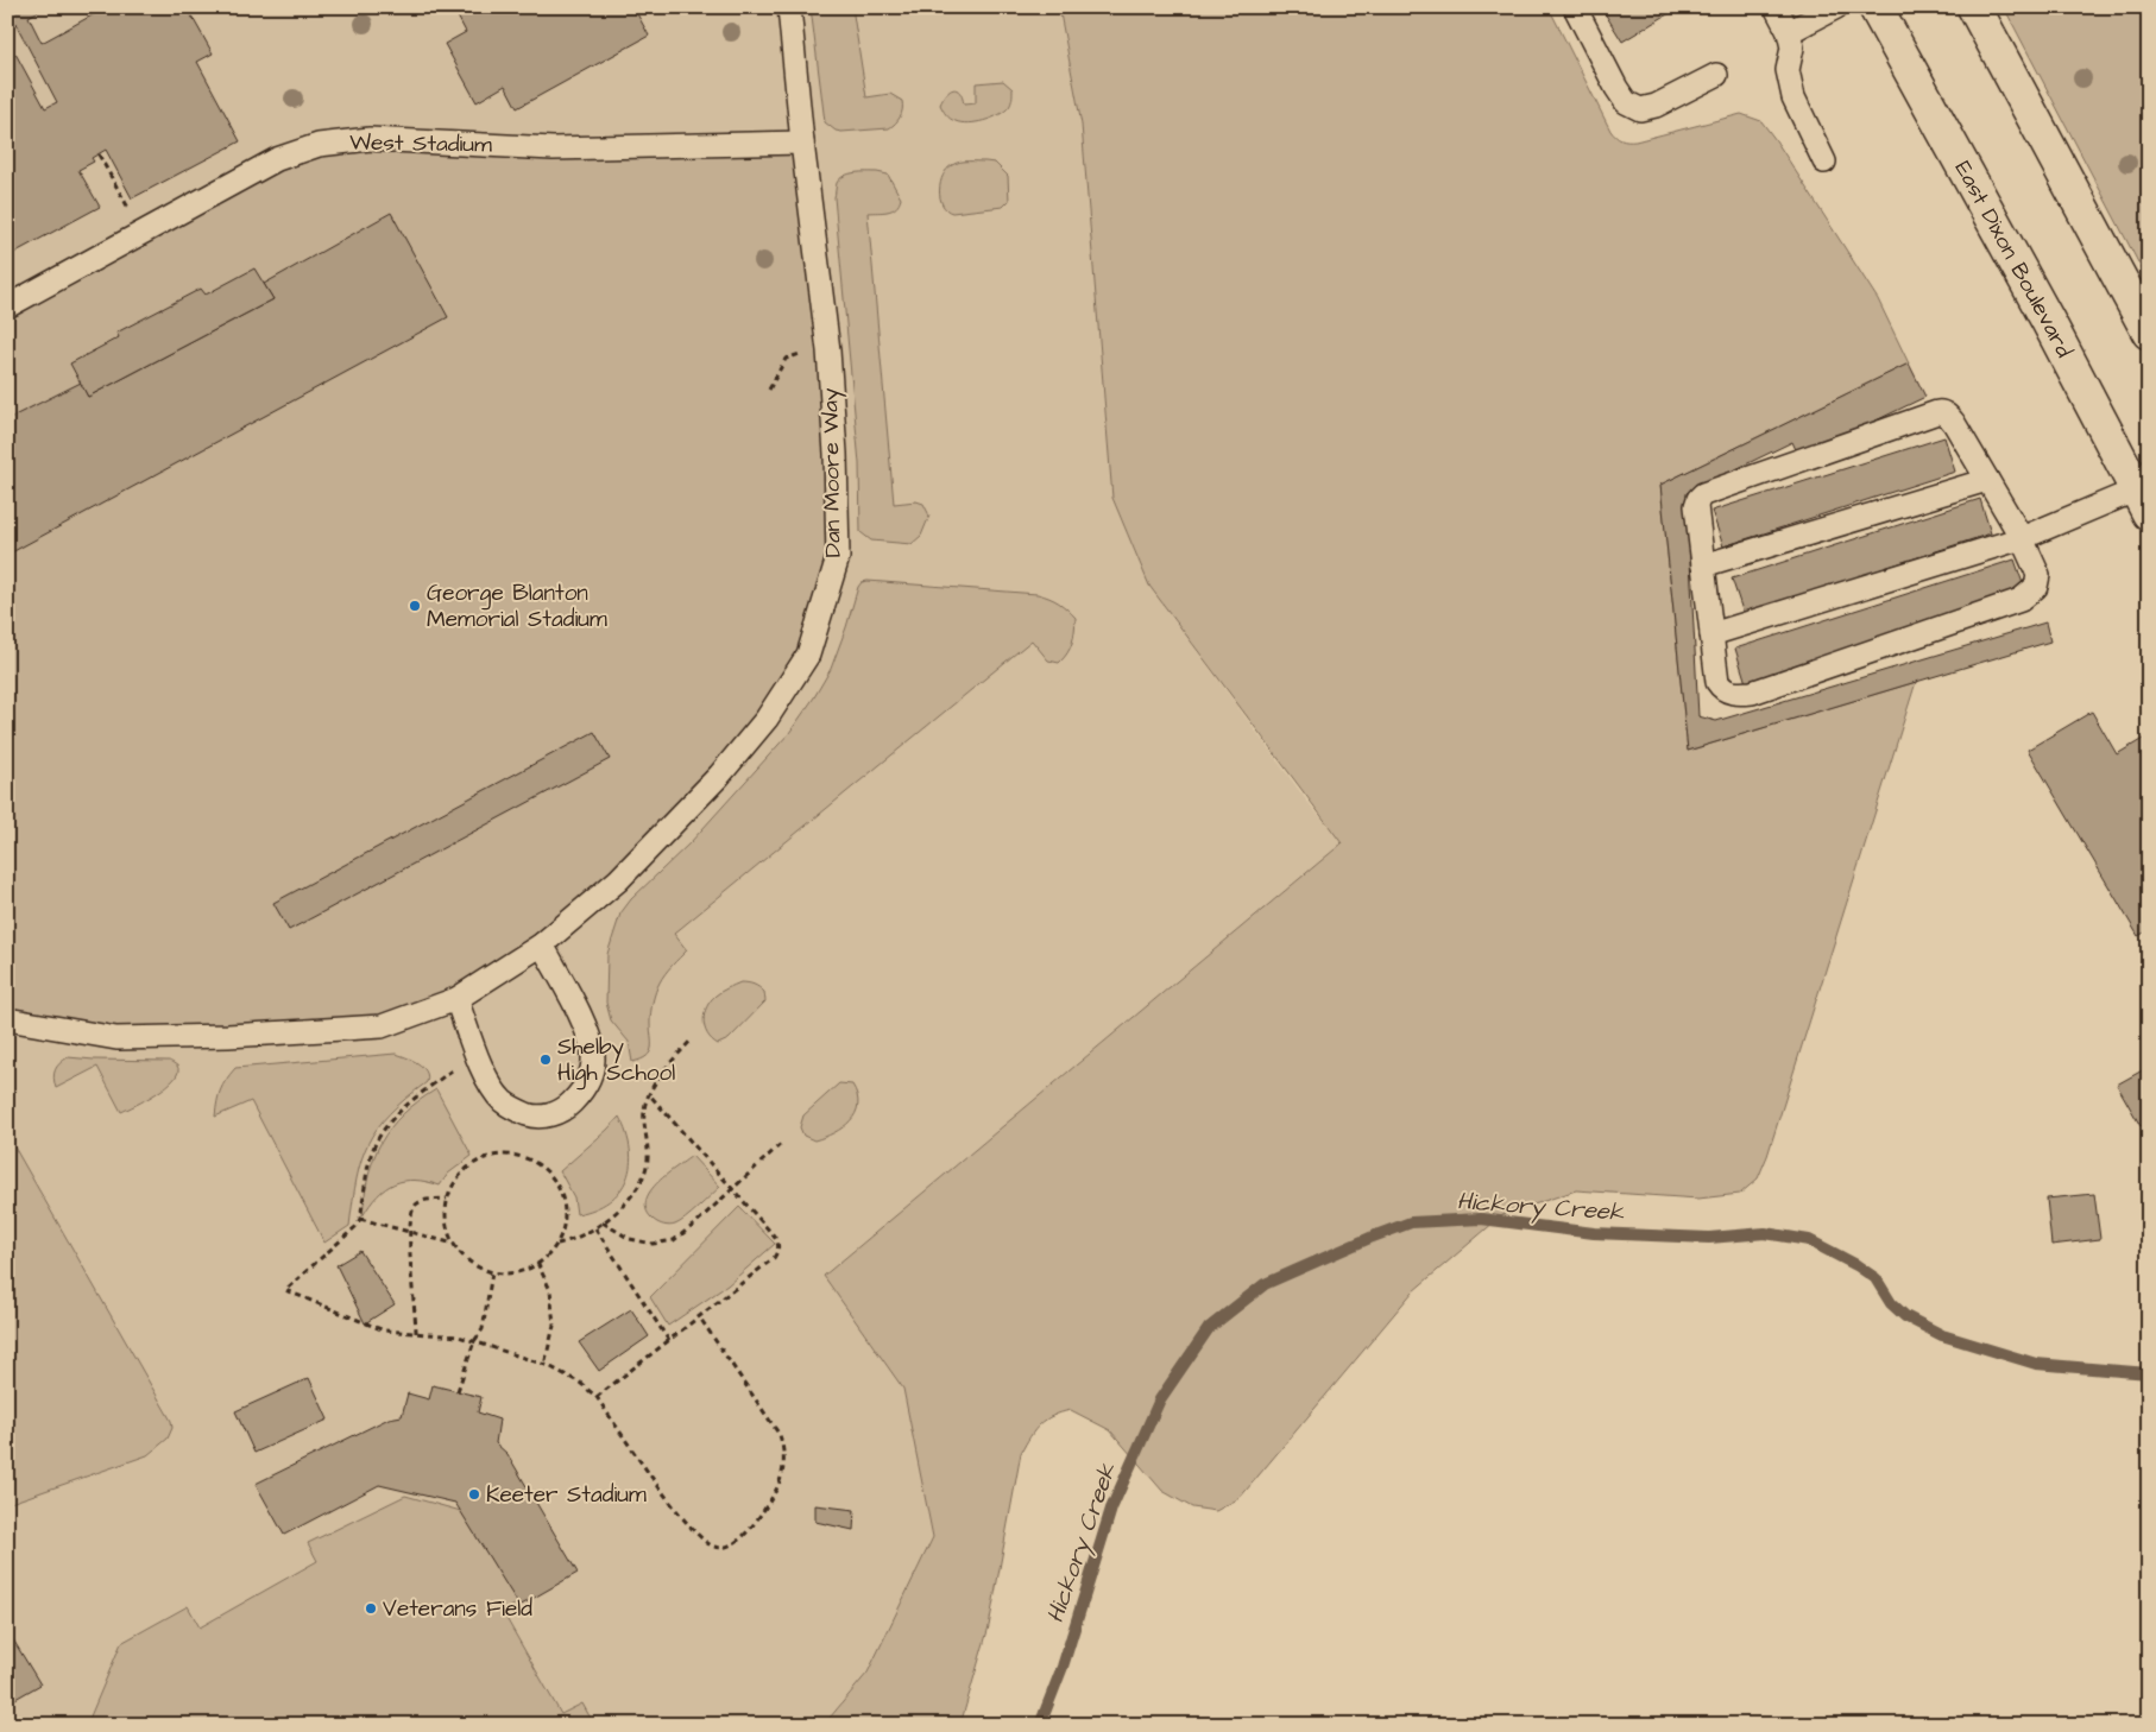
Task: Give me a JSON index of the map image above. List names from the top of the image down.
{
  "streets": {
    "highway": ["East Dixon Boulevard"],
    "lane": ["West Stadium", "Dan Moore Way"]
  },
  "crossings": [
    ["West Stadium", "Dan Moore Way"]
  ],
  "water": ["Hickory Creek"],
  "places": [
    "George Blanton Memorial Stadium",
    "Shelby High School",
    "Keeter Stadium",
    "Veterans Field"
  ]
}
